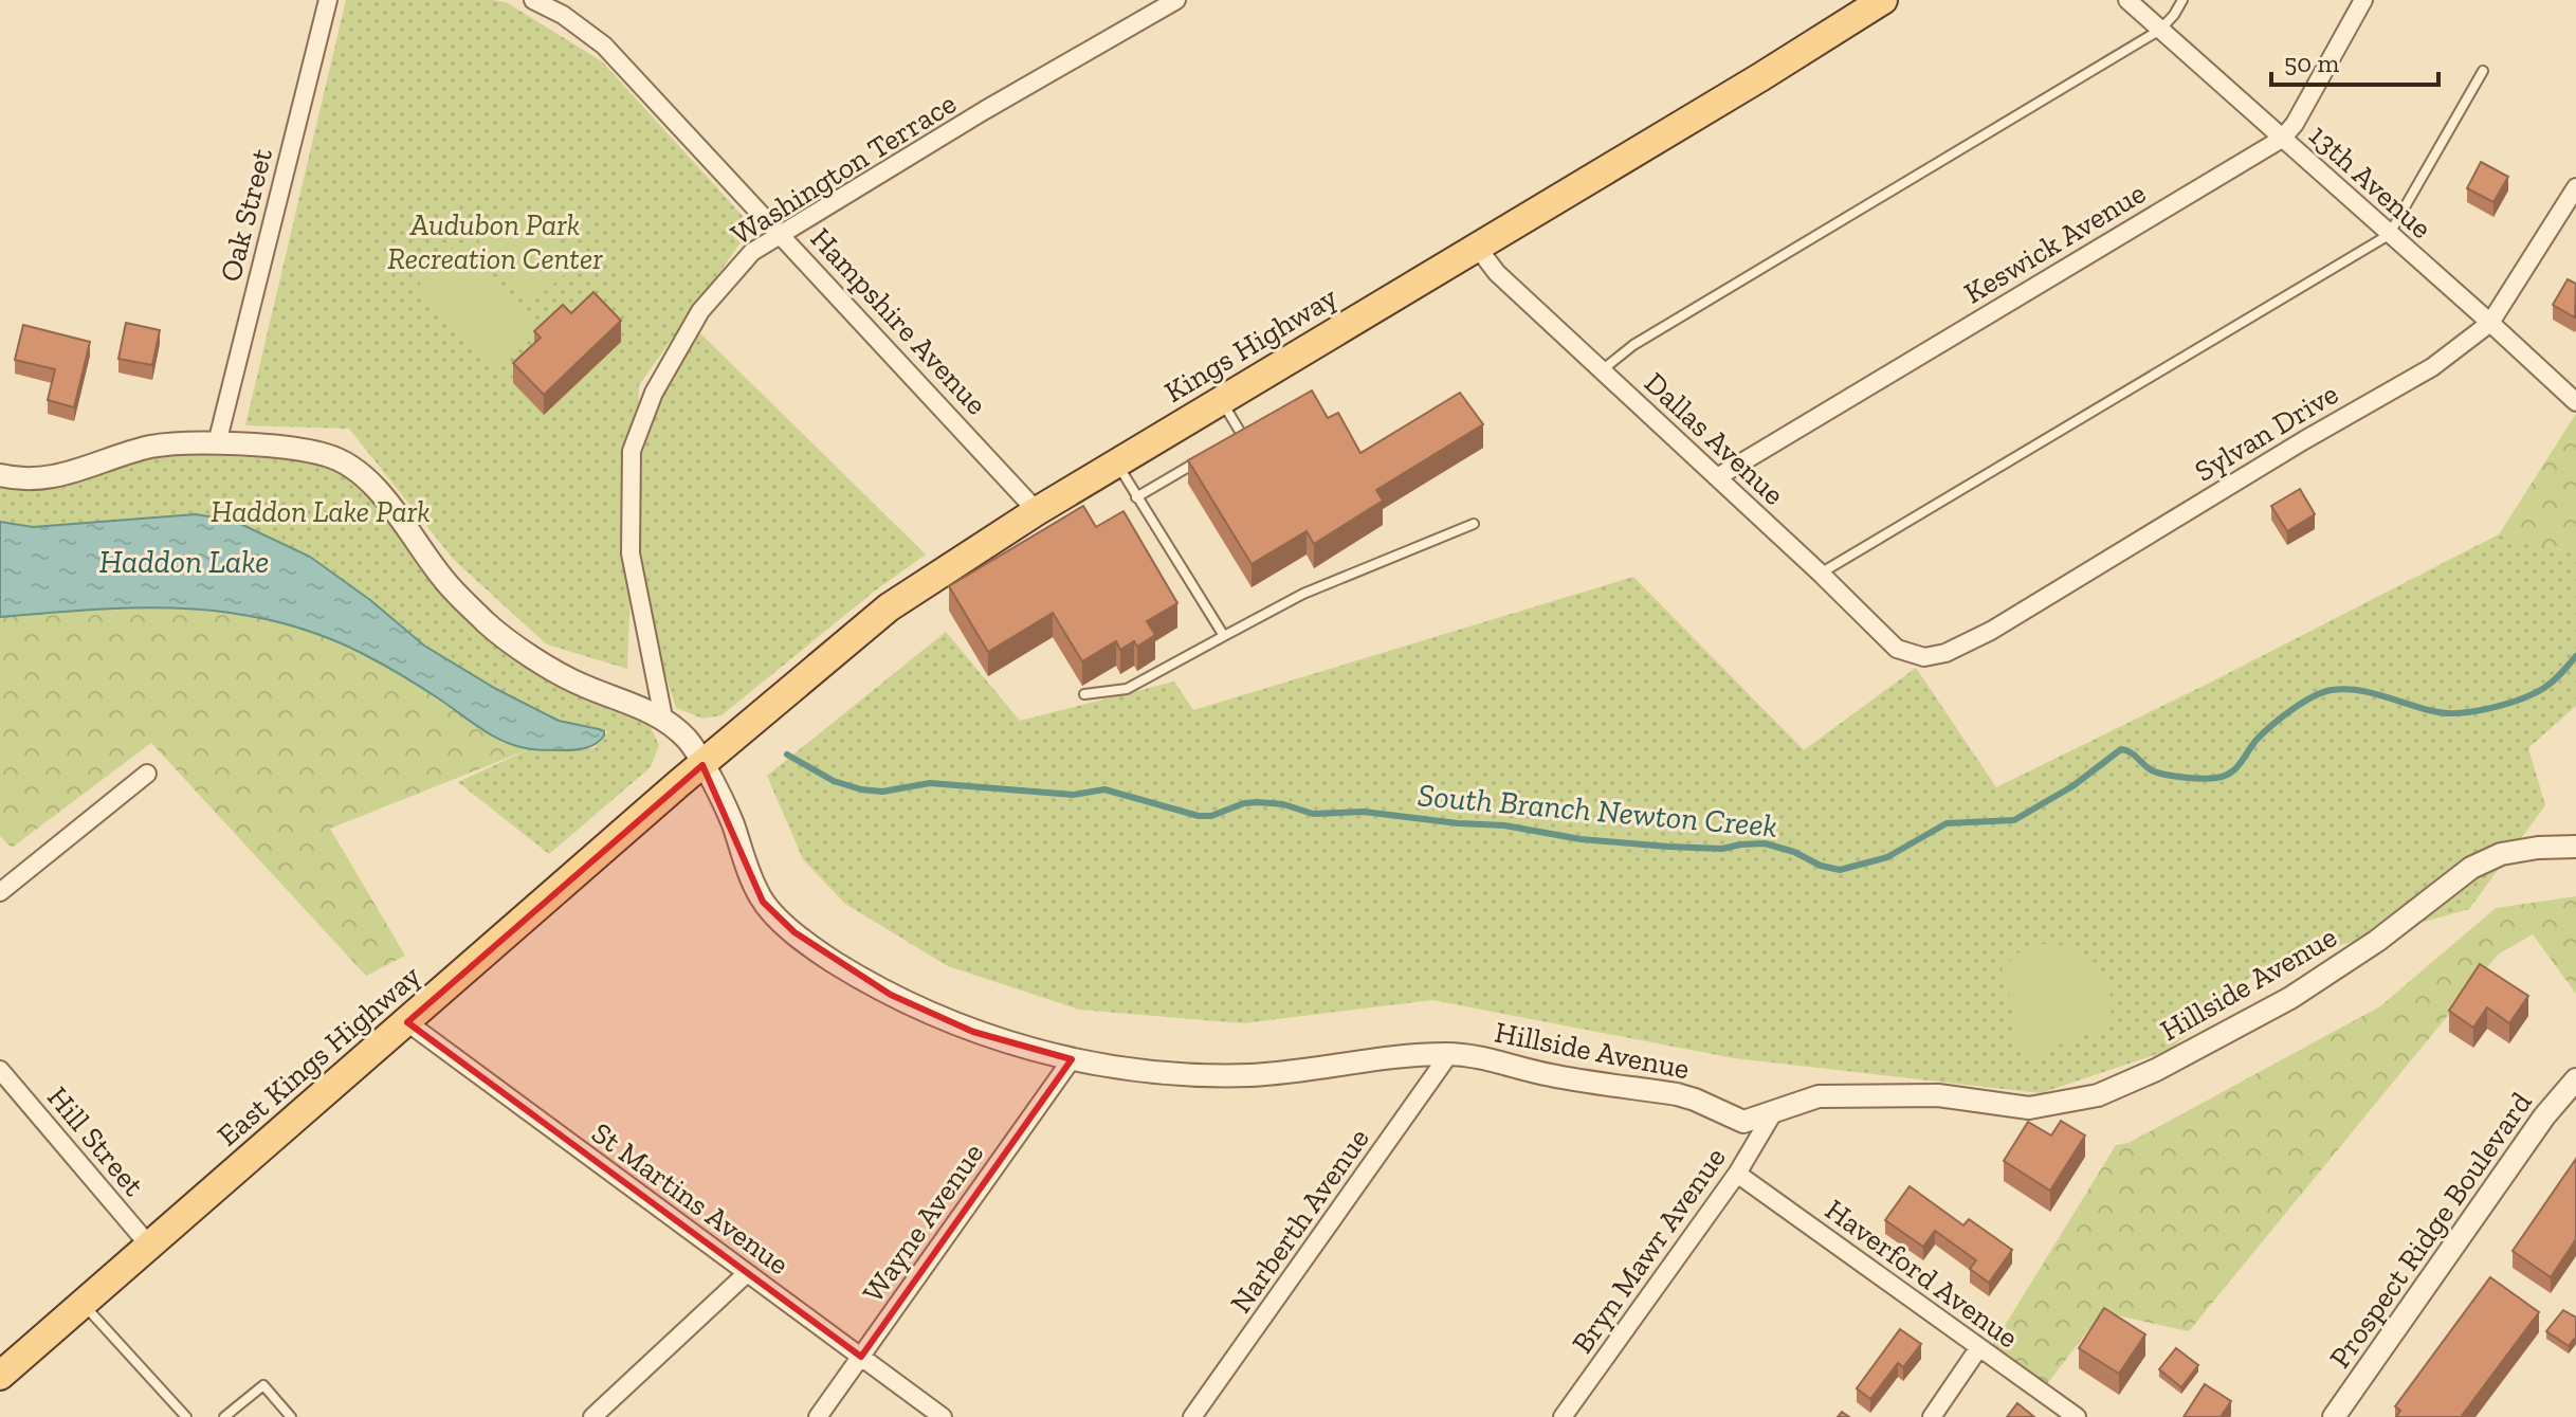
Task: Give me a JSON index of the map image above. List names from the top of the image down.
{
  "streets": {
    "main road": ["Kings Highway", "East Kings Highway"],
    "street": [
      "Washington Terrace",
      "13th Avenue",
      "Oak Street",
      "Keswick Avenue",
      "Hampshire Avenue",
      "Sylvan Drive",
      "Dallas Avenue",
      "Hillside Avenue",
      "Hill Street",
      "St Martins Avenue",
      "Narberth Avenue",
      "Wayne Avenue",
      "Prospect Ridge Boulevard",
      "Bryn Mawr Avenue",
      "Haverford Avenue"
    ]
  },
  "crossings": [
    ["Washington Terrace", "Hampshire Avenue"],
    ["Washington Terrace", "Hillside Avenue"],
    ["13th Avenue", "Keswick Avenue"],
    ["13th Avenue", "Sylvan Drive"],
    ["Keswick Avenue", "Dallas Avenue"],
    ["Hampshire Avenue", "Kings Highway"],
    ["Kings Highway", "Dallas Avenue"],
    ["Kings Highway", "Hillside Avenue"],
    ["Kings Highway", "East Kings Highway"],
    ["Sylvan Drive", "Dallas Avenue"],
    ["Hillside Avenue", "Narberth Avenue"],
    ["Hillside Avenue", "Wayne Avenue"],
    ["Hillside Avenue", "Bryn Mawr Avenue"],
    ["East Kings Highway", "Hill Street"],
    ["East Kings Highway", "St Martins Avenue"],
    ["St Martins Avenue", "Wayne Avenue"],
    ["Bryn Mawr Avenue", "Haverford Avenue"]
  ],
  "water": ["Haddon Lake", "South Branch Newton Creek"],
  "parks": ["Audubon Park Recreation Center", "Haddon Lake Park"],
  "scale_bar": "50 m"
}
